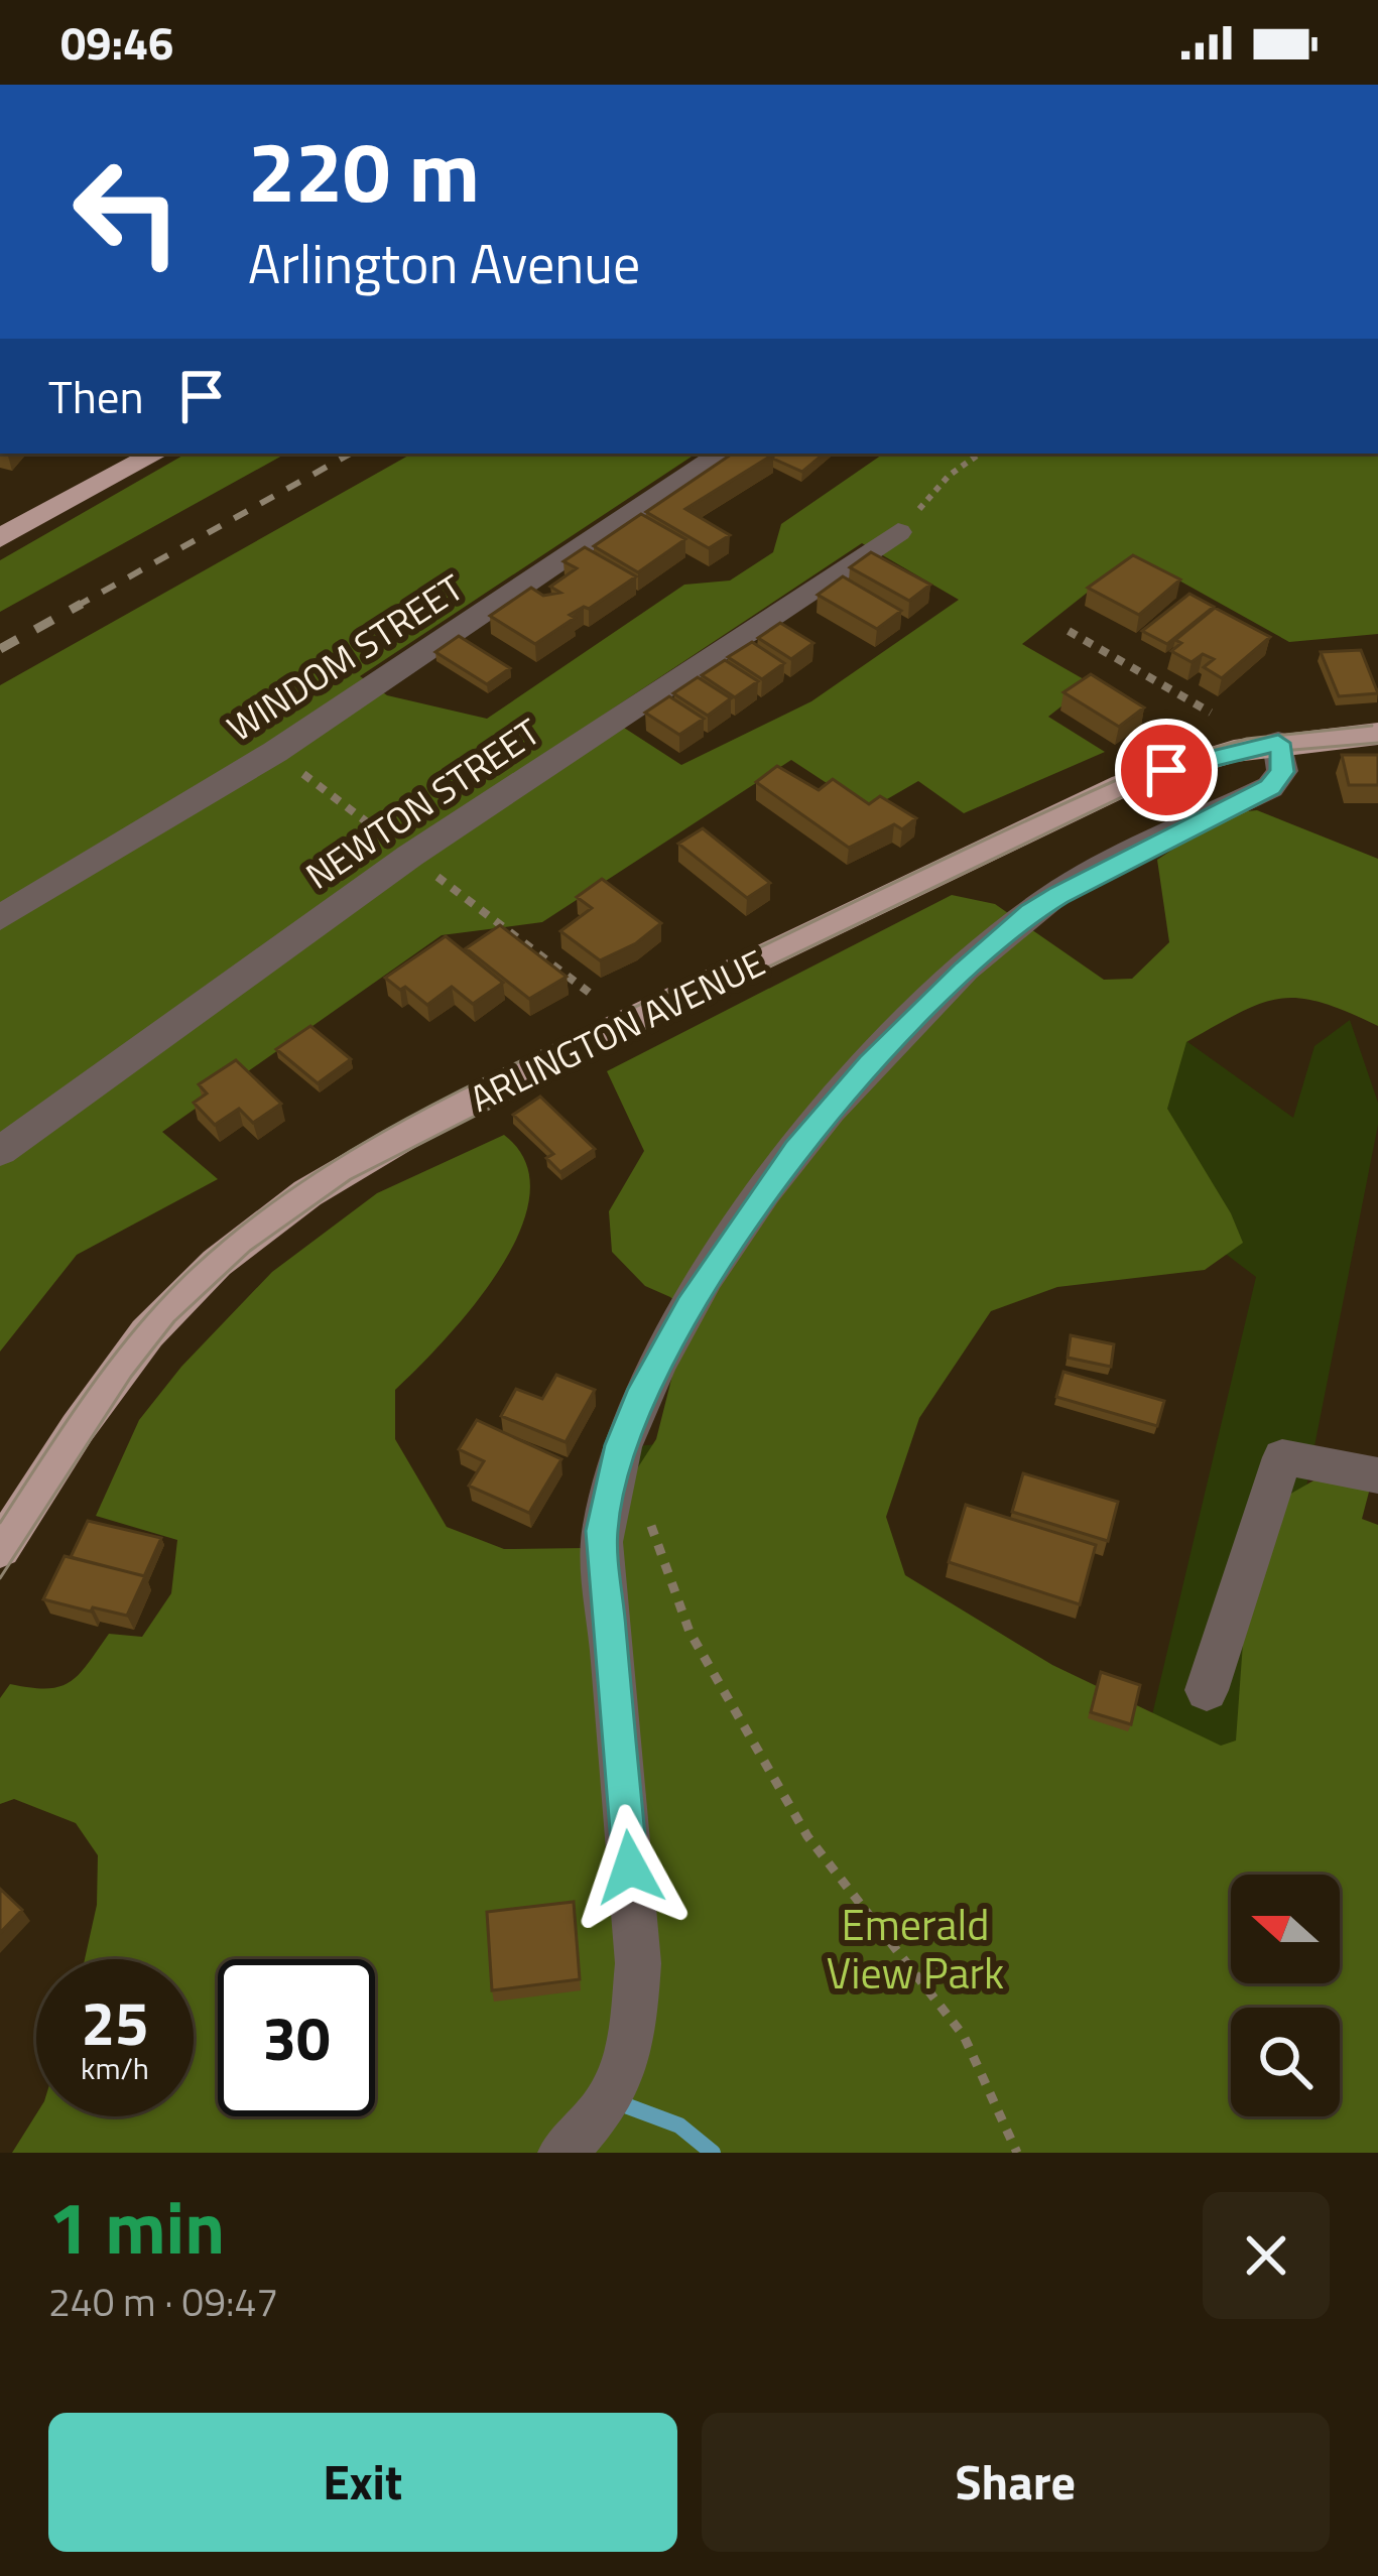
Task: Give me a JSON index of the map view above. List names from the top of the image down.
{
  "streets": {
    "main road": ["ARLINGTON AVENUE"],
    "street": ["WINDOM STREET", "NEWTON STREET"]
  },
  "parks": ["Emerald View Park"],
  "north": "left",
  "page": {
    "status": "09:46",
    "turn": ["220 m", "Arlington Avenue"],
    "then": "Then",
    "speed": "25 km/h",
    "limit": "30",
    "heading": ["1 min", "240 m · 09:47"],
    "buttons": ["Exit", "Share"]
  }
}
